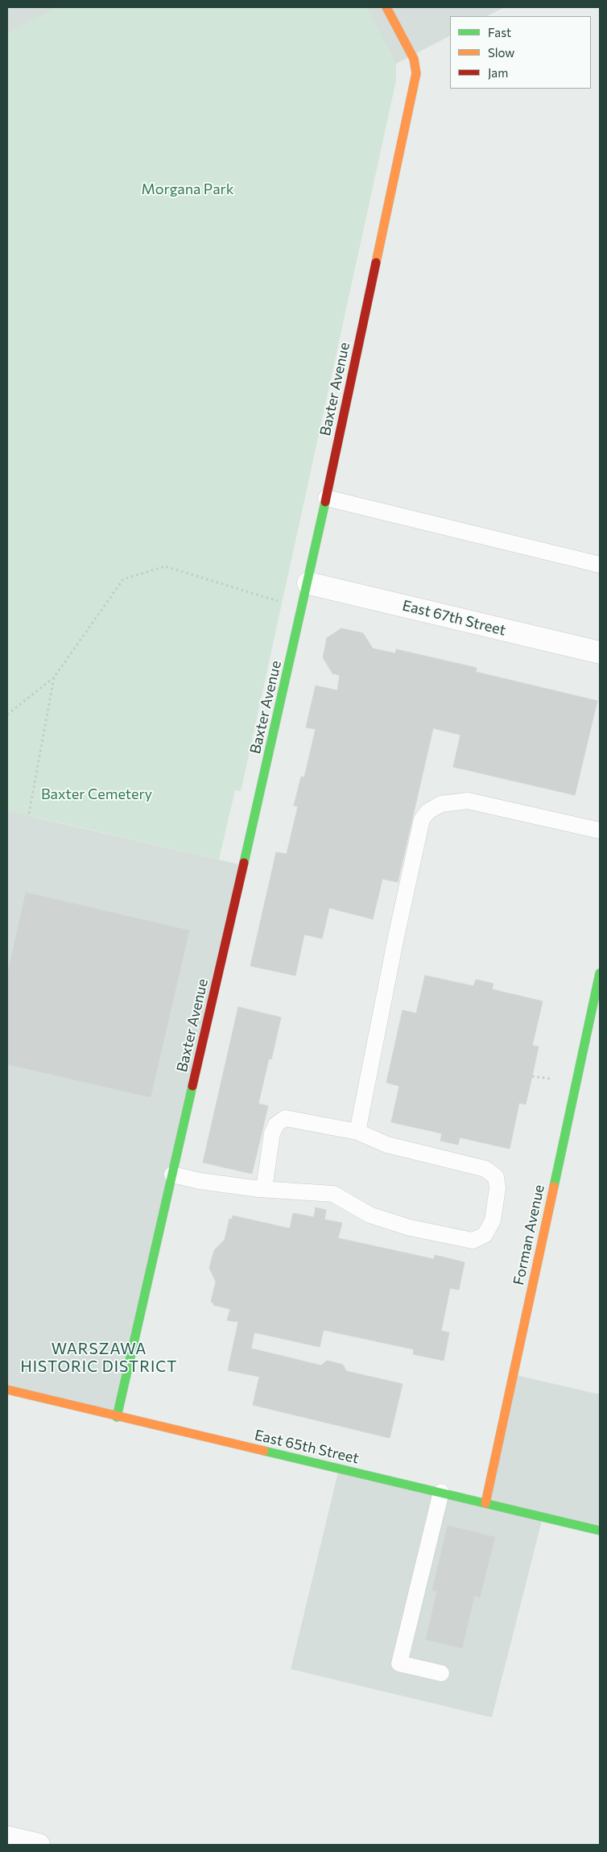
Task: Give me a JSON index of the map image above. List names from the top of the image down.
{
  "streets": {
    "street": [
      "Baxter Avenue",
      "East 67th Street",
      "Forman Avenue",
      "East 65th Street"
    ]
  },
  "crossings": [
    ["Baxter Avenue", "East 67th Street"],
    ["Baxter Avenue", "East 65th Street"],
    ["Forman Avenue", "East 65th Street"]
  ],
  "districts": ["WARSZAWA HISTORIC DISTRICT"],
  "parks": ["Morgana Park", "Baxter Cemetery"],
  "legend": ["Fast", "Slow", "Jam"]
}
